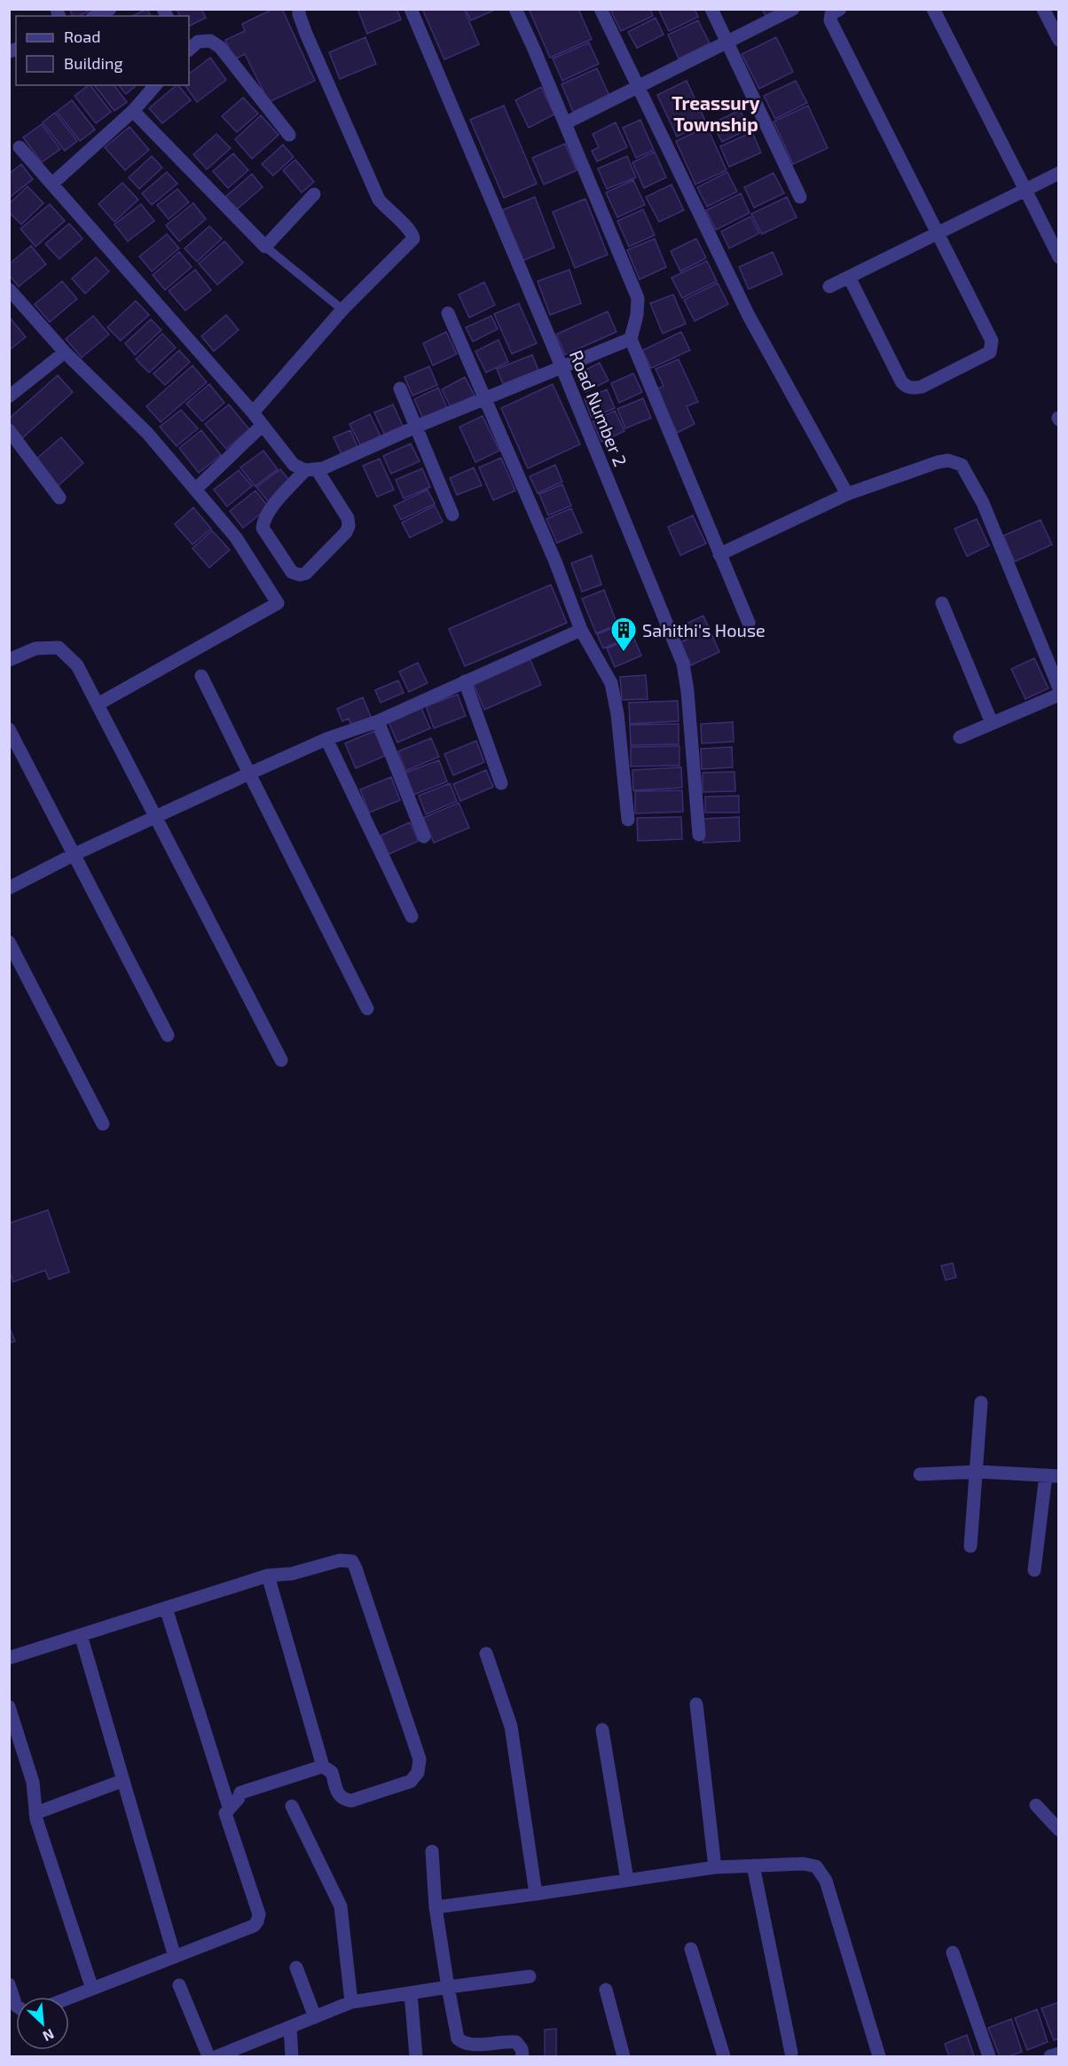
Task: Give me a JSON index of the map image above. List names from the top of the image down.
{
  "streets": {
    "street": ["Road Number 2"]
  },
  "districts": ["Treassury Township"],
  "places": {
    "building": ["Sahithi's House"]
  },
  "legend": ["Road", "Building"],
  "north": "bottom right"
}
